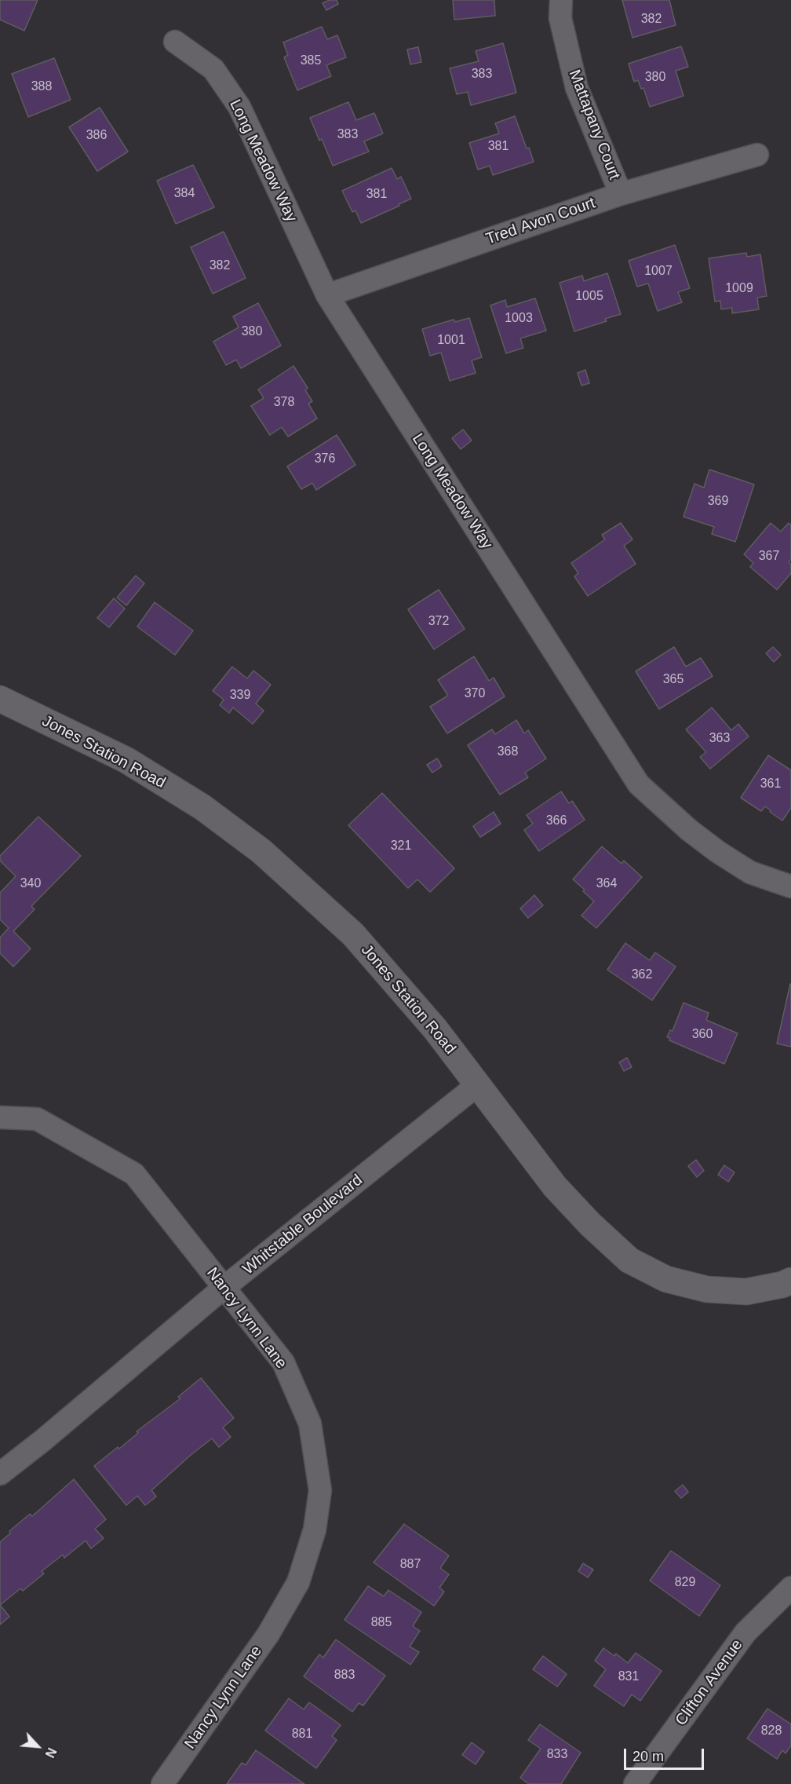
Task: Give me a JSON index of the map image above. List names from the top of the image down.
{
  "streets": {
    "street": [
      "Mattapany Court",
      "Long Meadow Way",
      "Tred Avon Court",
      "Jones Station Road",
      "Whitstable Boulevard",
      "Nancy Lynn Lane",
      "Clifton Avenue"
    ]
  },
  "crossings": [
    ["Mattapany Court", "Tred Avon Court"],
    ["Long Meadow Way", "Tred Avon Court"],
    ["Jones Station Road", "Whitstable Boulevard"],
    ["Whitstable Boulevard", "Nancy Lynn Lane"]
  ],
  "house_numbers": [
    "382",
    "385",
    "383",
    "380",
    "388",
    "383",
    "386",
    "381",
    "384",
    "381",
    "382",
    "1007",
    "1009",
    "1005",
    "1003",
    "380",
    "1001",
    "378",
    "376",
    "369",
    "367",
    "372",
    "365",
    "370",
    "339",
    "363",
    "368",
    "361",
    "366",
    "321",
    "340",
    "364",
    "362",
    "360",
    "887",
    "829",
    "885",
    "883",
    "831",
    "828",
    "881",
    "833"
  ],
  "scale_bar": "20 m",
  "north": "bottom right"
}
